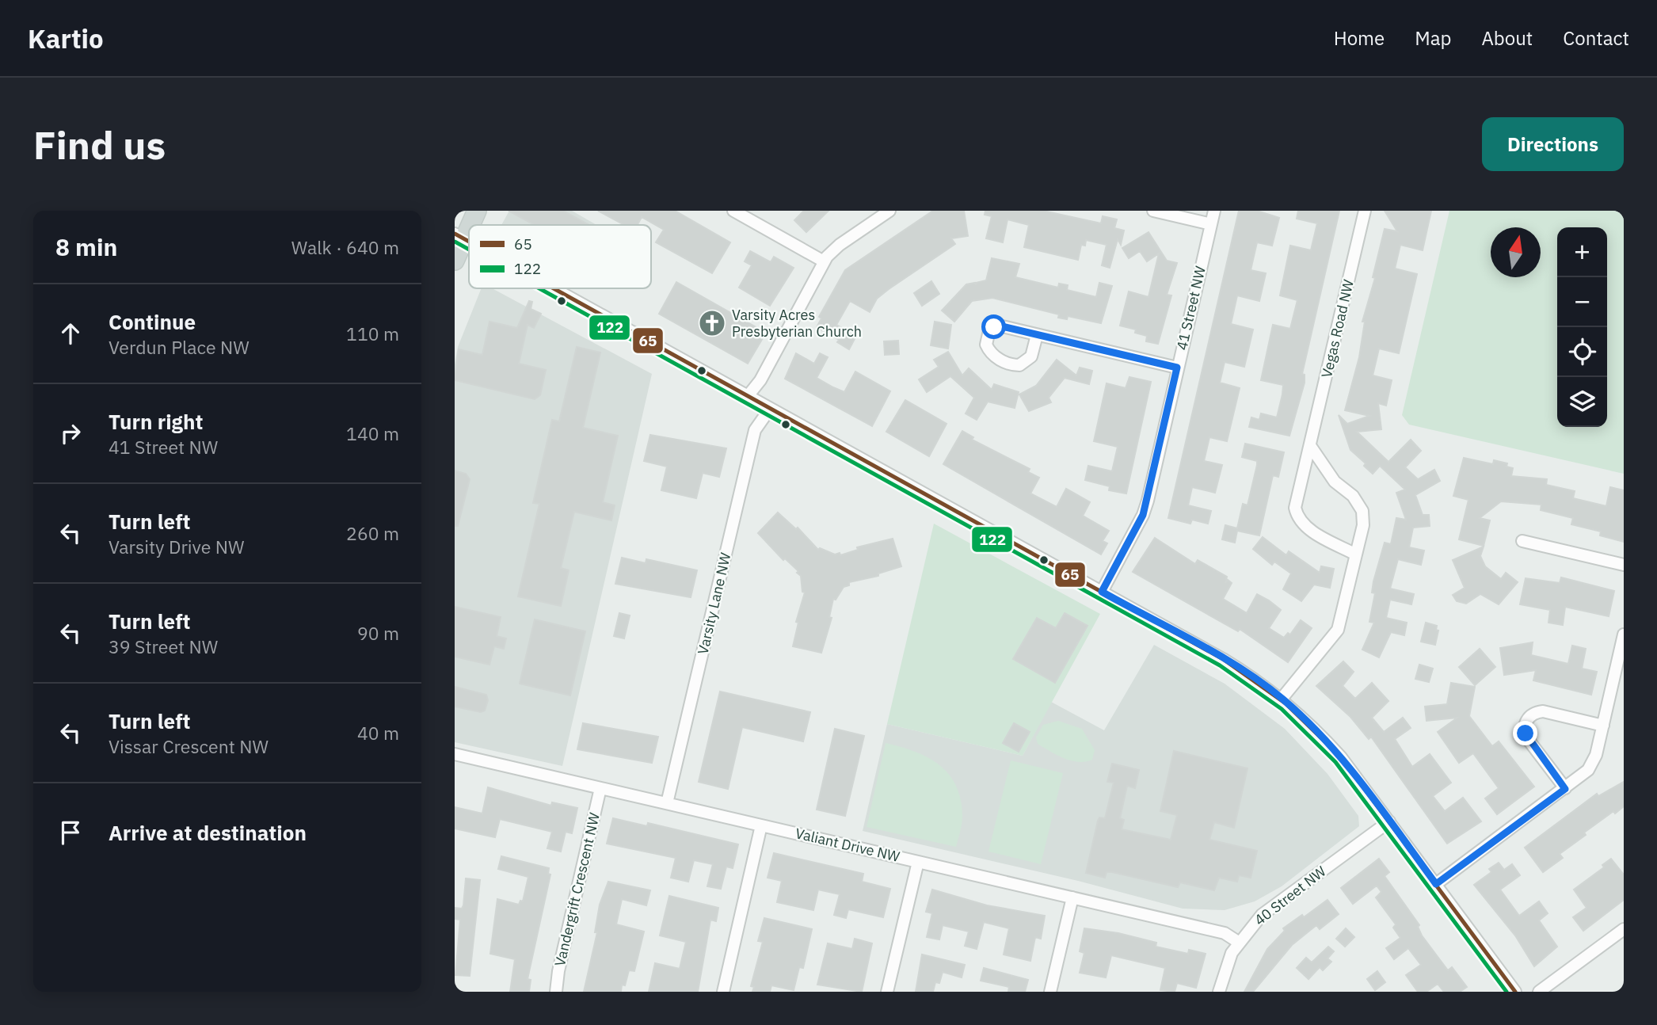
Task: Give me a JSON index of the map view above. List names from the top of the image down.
{
  "streets": {
    "street": [
      "41 Street NW",
      "Vegas Road NW",
      "Varsity Lane NW",
      "Valiant Drive NW",
      "Vandergrift Crescent NW",
      "40 Street NW"
    ]
  },
  "crossings": [
    ["Varsity Lane NW", "Valiant Drive NW"],
    ["Valiant Drive NW", "Vandergrift Crescent NW"],
    ["Valiant Drive NW", "40 Street NW"]
  ],
  "places": {
    "church": ["Varsity Acres Presbyterian Church"]
  },
  "lines": ["transit line 65", "transit line 122"],
  "legend": ["65", "122"],
  "north": "top",
  "page": {
    "header": "Kartio",
    "nav": [
      "Home",
      "Map",
      "About",
      "Contact"
    ],
    "buttons": "Directions",
    "title": "Find us",
    "heading": ["8 min", "Walk · 640 m"],
    "map_buttons": ["+", "−"],
    "list": [
      ["Continue", "Verdun Place NW", "110 m"],
      ["Turn right", "41 Street NW", "140 m"],
      ["Turn left", "Varsity Drive NW", "260 m"],
      ["Turn left", "39 Street NW", "90 m"],
      ["Turn left", "Vissar Crescent NW", "40 m"],
      "Arrive at destination"
    ]
  }
}
